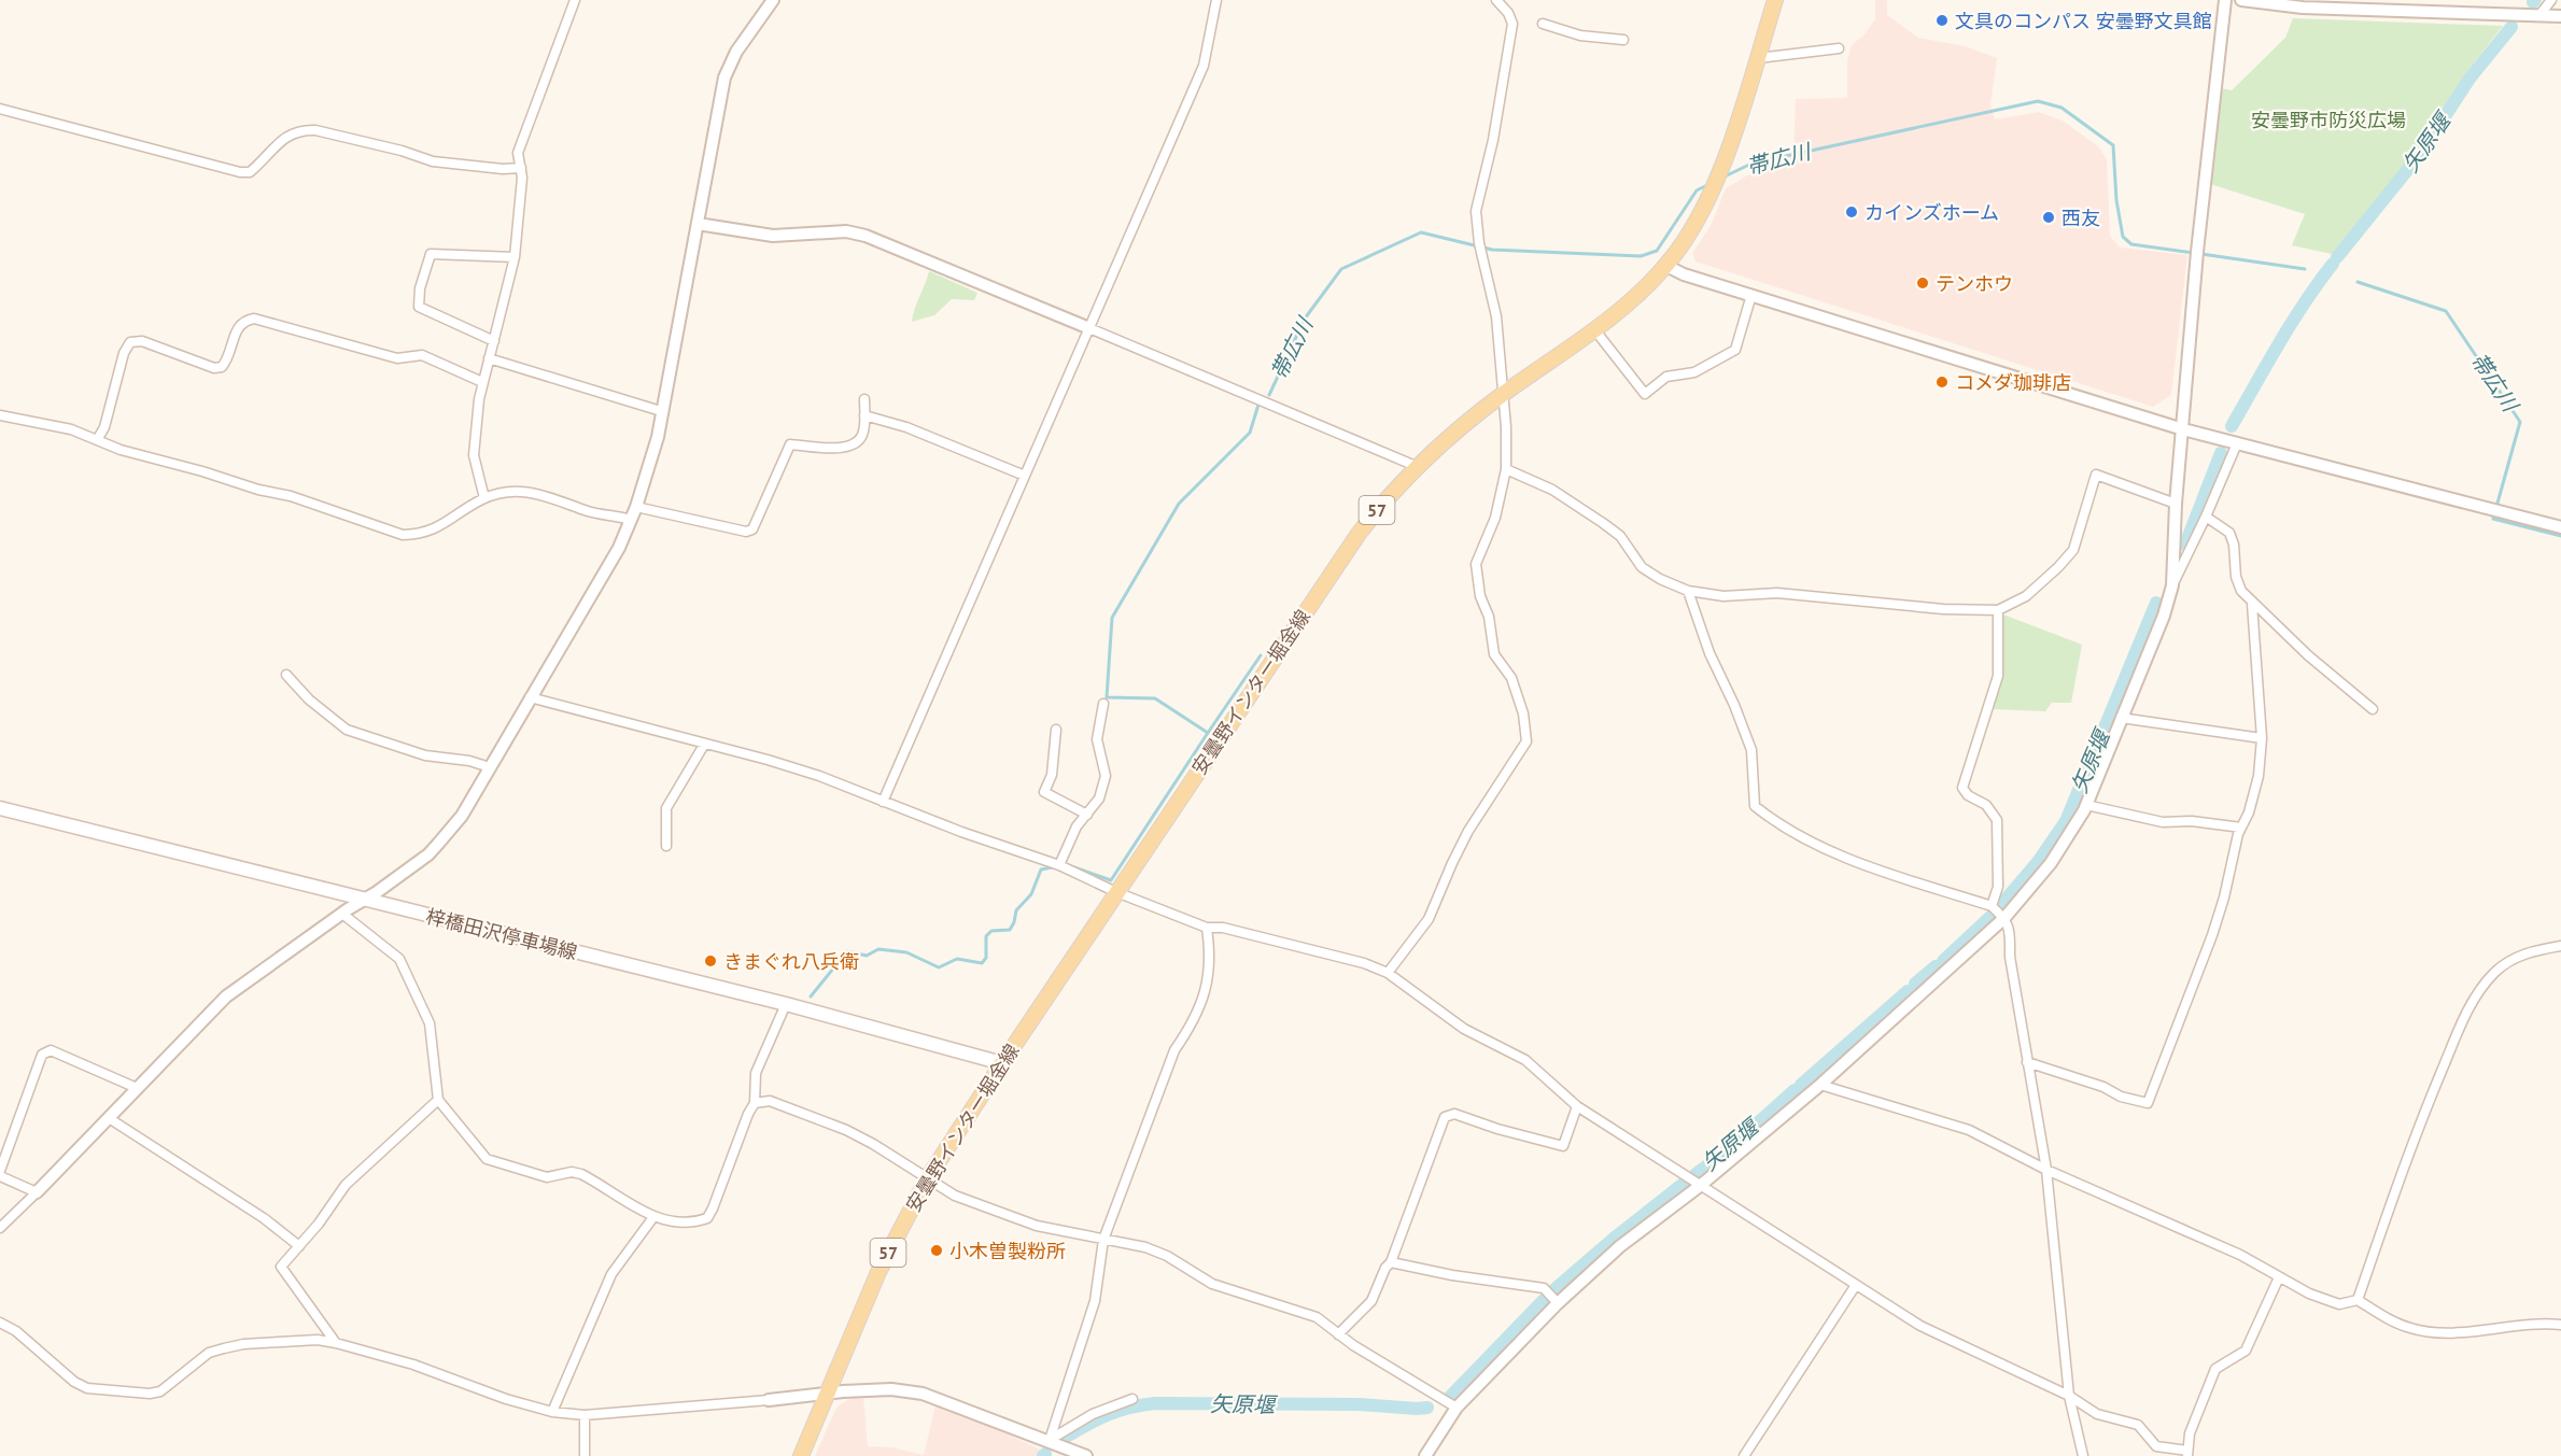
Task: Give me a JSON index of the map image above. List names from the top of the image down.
{
  "streets": {
    "main road": ["57", "安曇野インター堀金線", "梓橋田沢停車場線"]
  },
  "crossings": [
    ["安曇野インター堀金線", "梓橋田沢停車場線"]
  ],
  "water": ["矢原堰", "帯広川"],
  "parks": ["安曇野市防災広場"],
  "places": [
    "文具のコンパス 安曇野文具館",
    "カインズホーム",
    "西友",
    "テンホウ",
    "コメダ珈琲店",
    "きまぐれ八兵衛",
    "小木曽製粉所"
  ]
}
